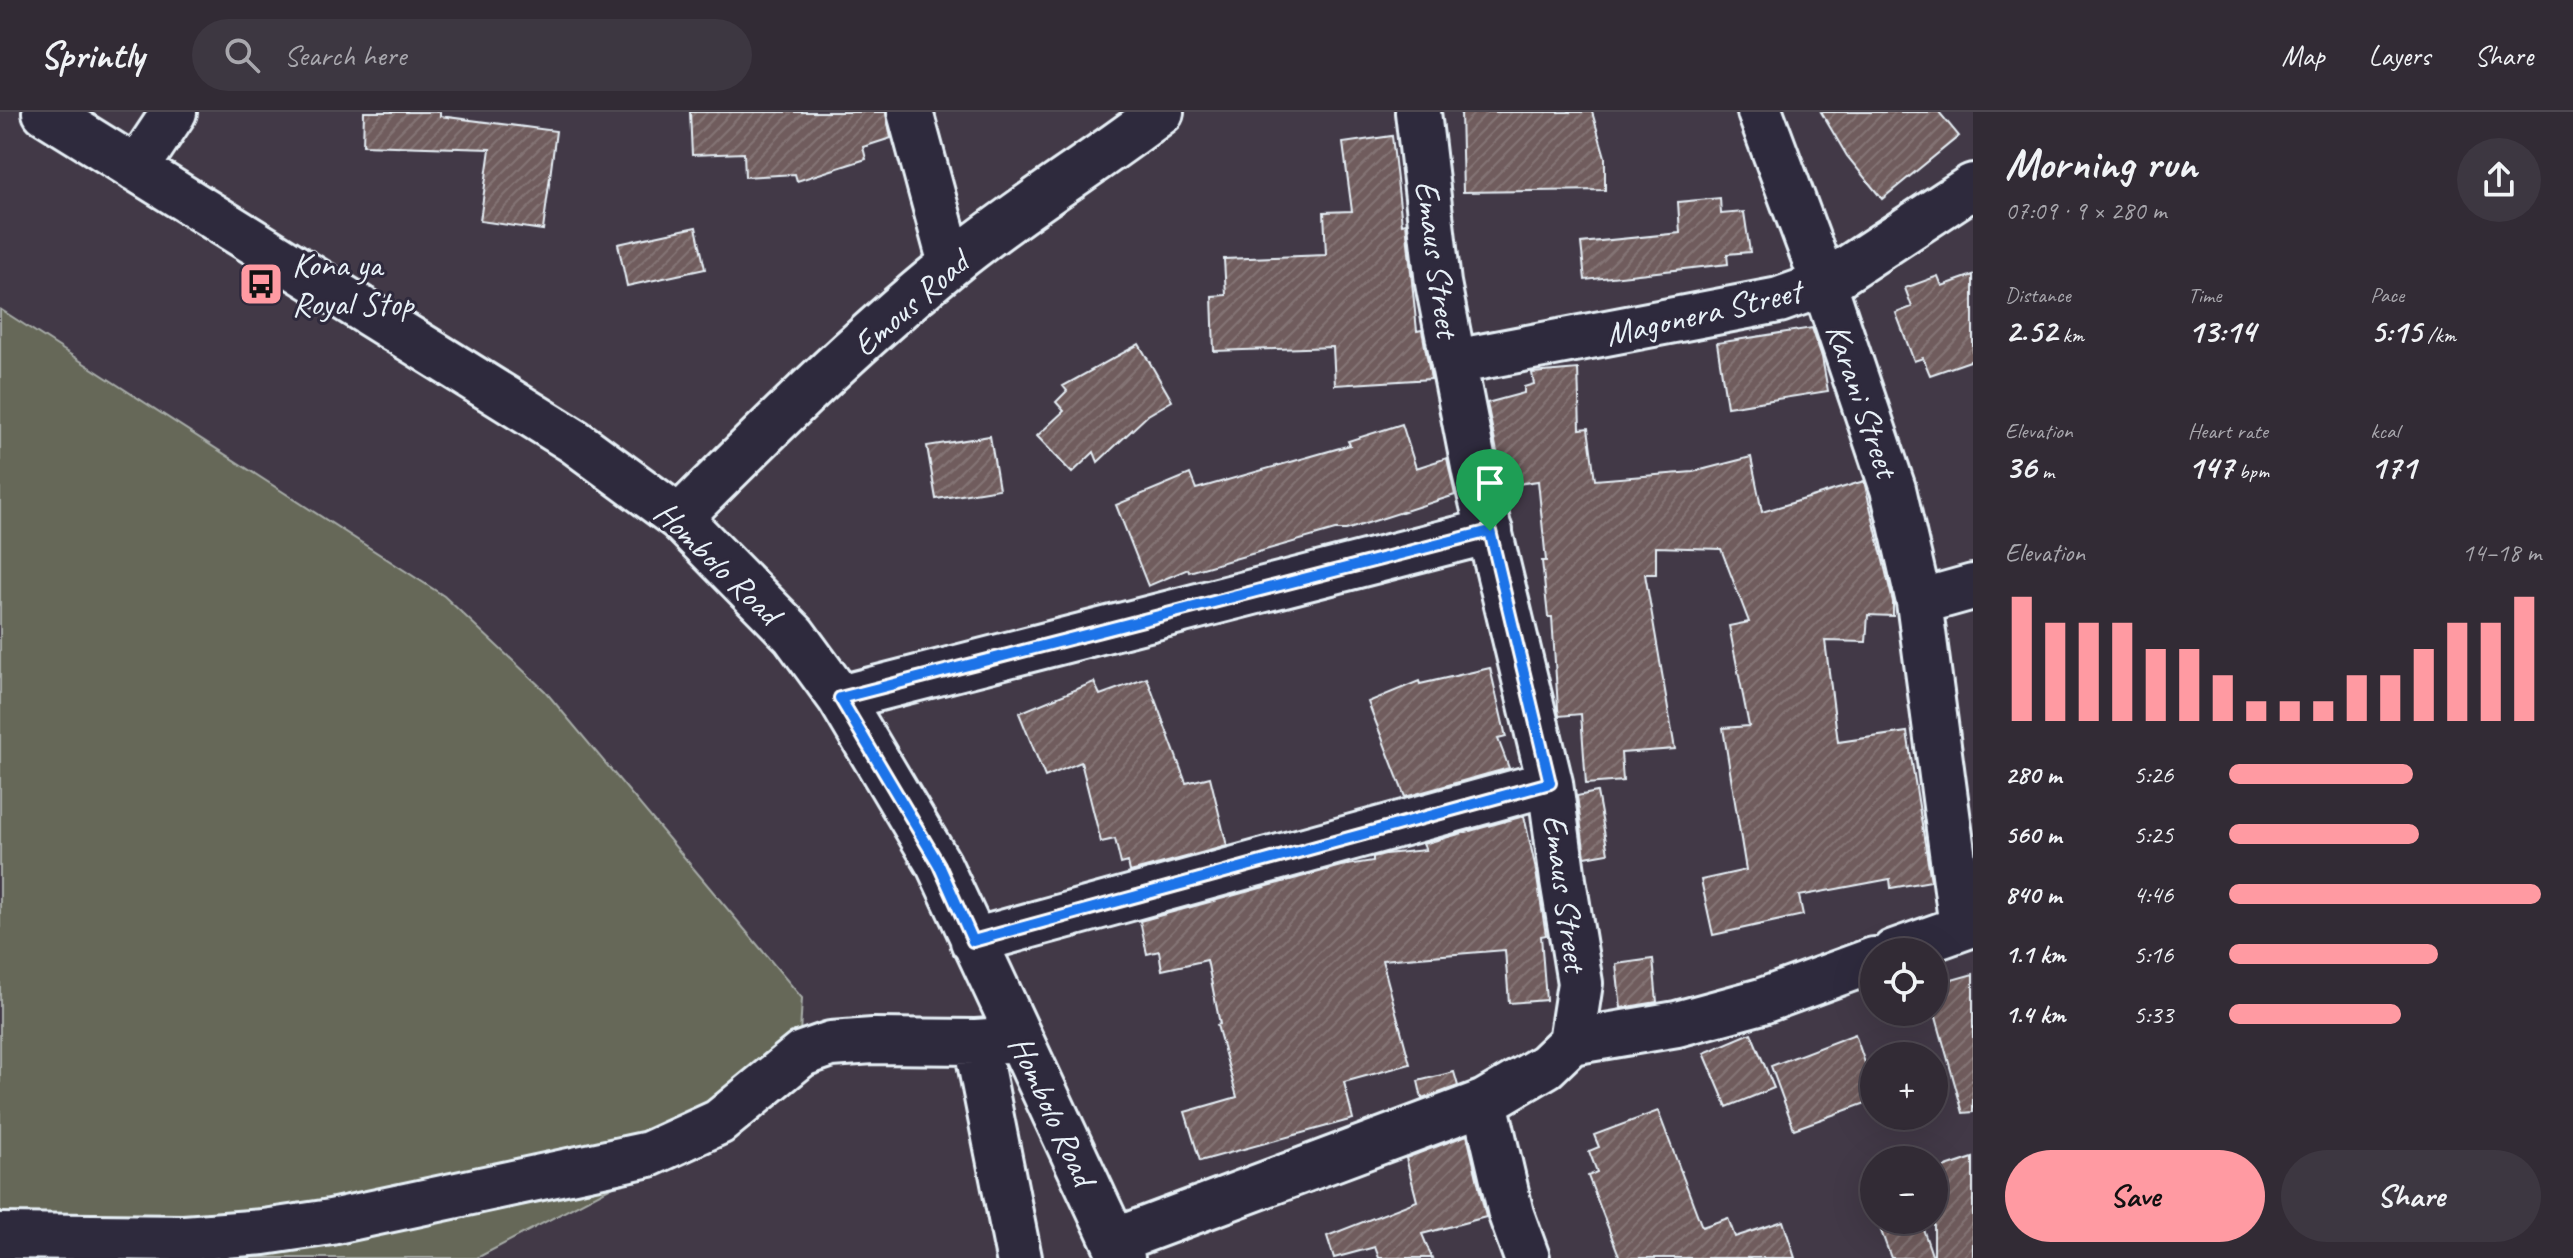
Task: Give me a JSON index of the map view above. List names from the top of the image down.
{
  "streets": {
    "street": [
      "Emaus Street",
      "Emous Road",
      "Magonera Street",
      "Karani Street",
      "Hombolo Road"
    ]
  },
  "crossings": [
    ["Emaus Street", "Magonera Street"],
    ["Emous Road", "Hombolo Road"],
    ["Magonera Street", "Karani Street"]
  ],
  "places": {
    "bus stop": ["Kona ya Royal Stop"]
  },
  "page": {
    "header": "Sprintly",
    "search": "Search here",
    "nav": ["Map", "Layers", "Share"],
    "heading": ["Morning run", "07:09 · 9 × 280 m"],
    "stats": [
      ["Distance", "2.52 km"],
      ["Time", "13:14"],
      ["Pace", "5:15 /km"],
      ["Elevation", "36 m"],
      ["Heart rate", "147 bpm"],
      ["kcal", "171"]
    ],
    "chart": ["Elevation", "14–18 m"],
    "list": [
      {
        "name": "280 m",
        "note": "5:26"
      },
      {
        "name": "560 m",
        "note": "5:25"
      },
      {
        "name": "840 m",
        "note": "4:46"
      },
      {
        "name": "1.1 km",
        "note": "5:16"
      },
      {
        "name": "1.4 km",
        "note": "5:33"
      }
    ],
    "map_buttons": ["+", "−"],
    "buttons": ["Save", "Share"]
  }
}
